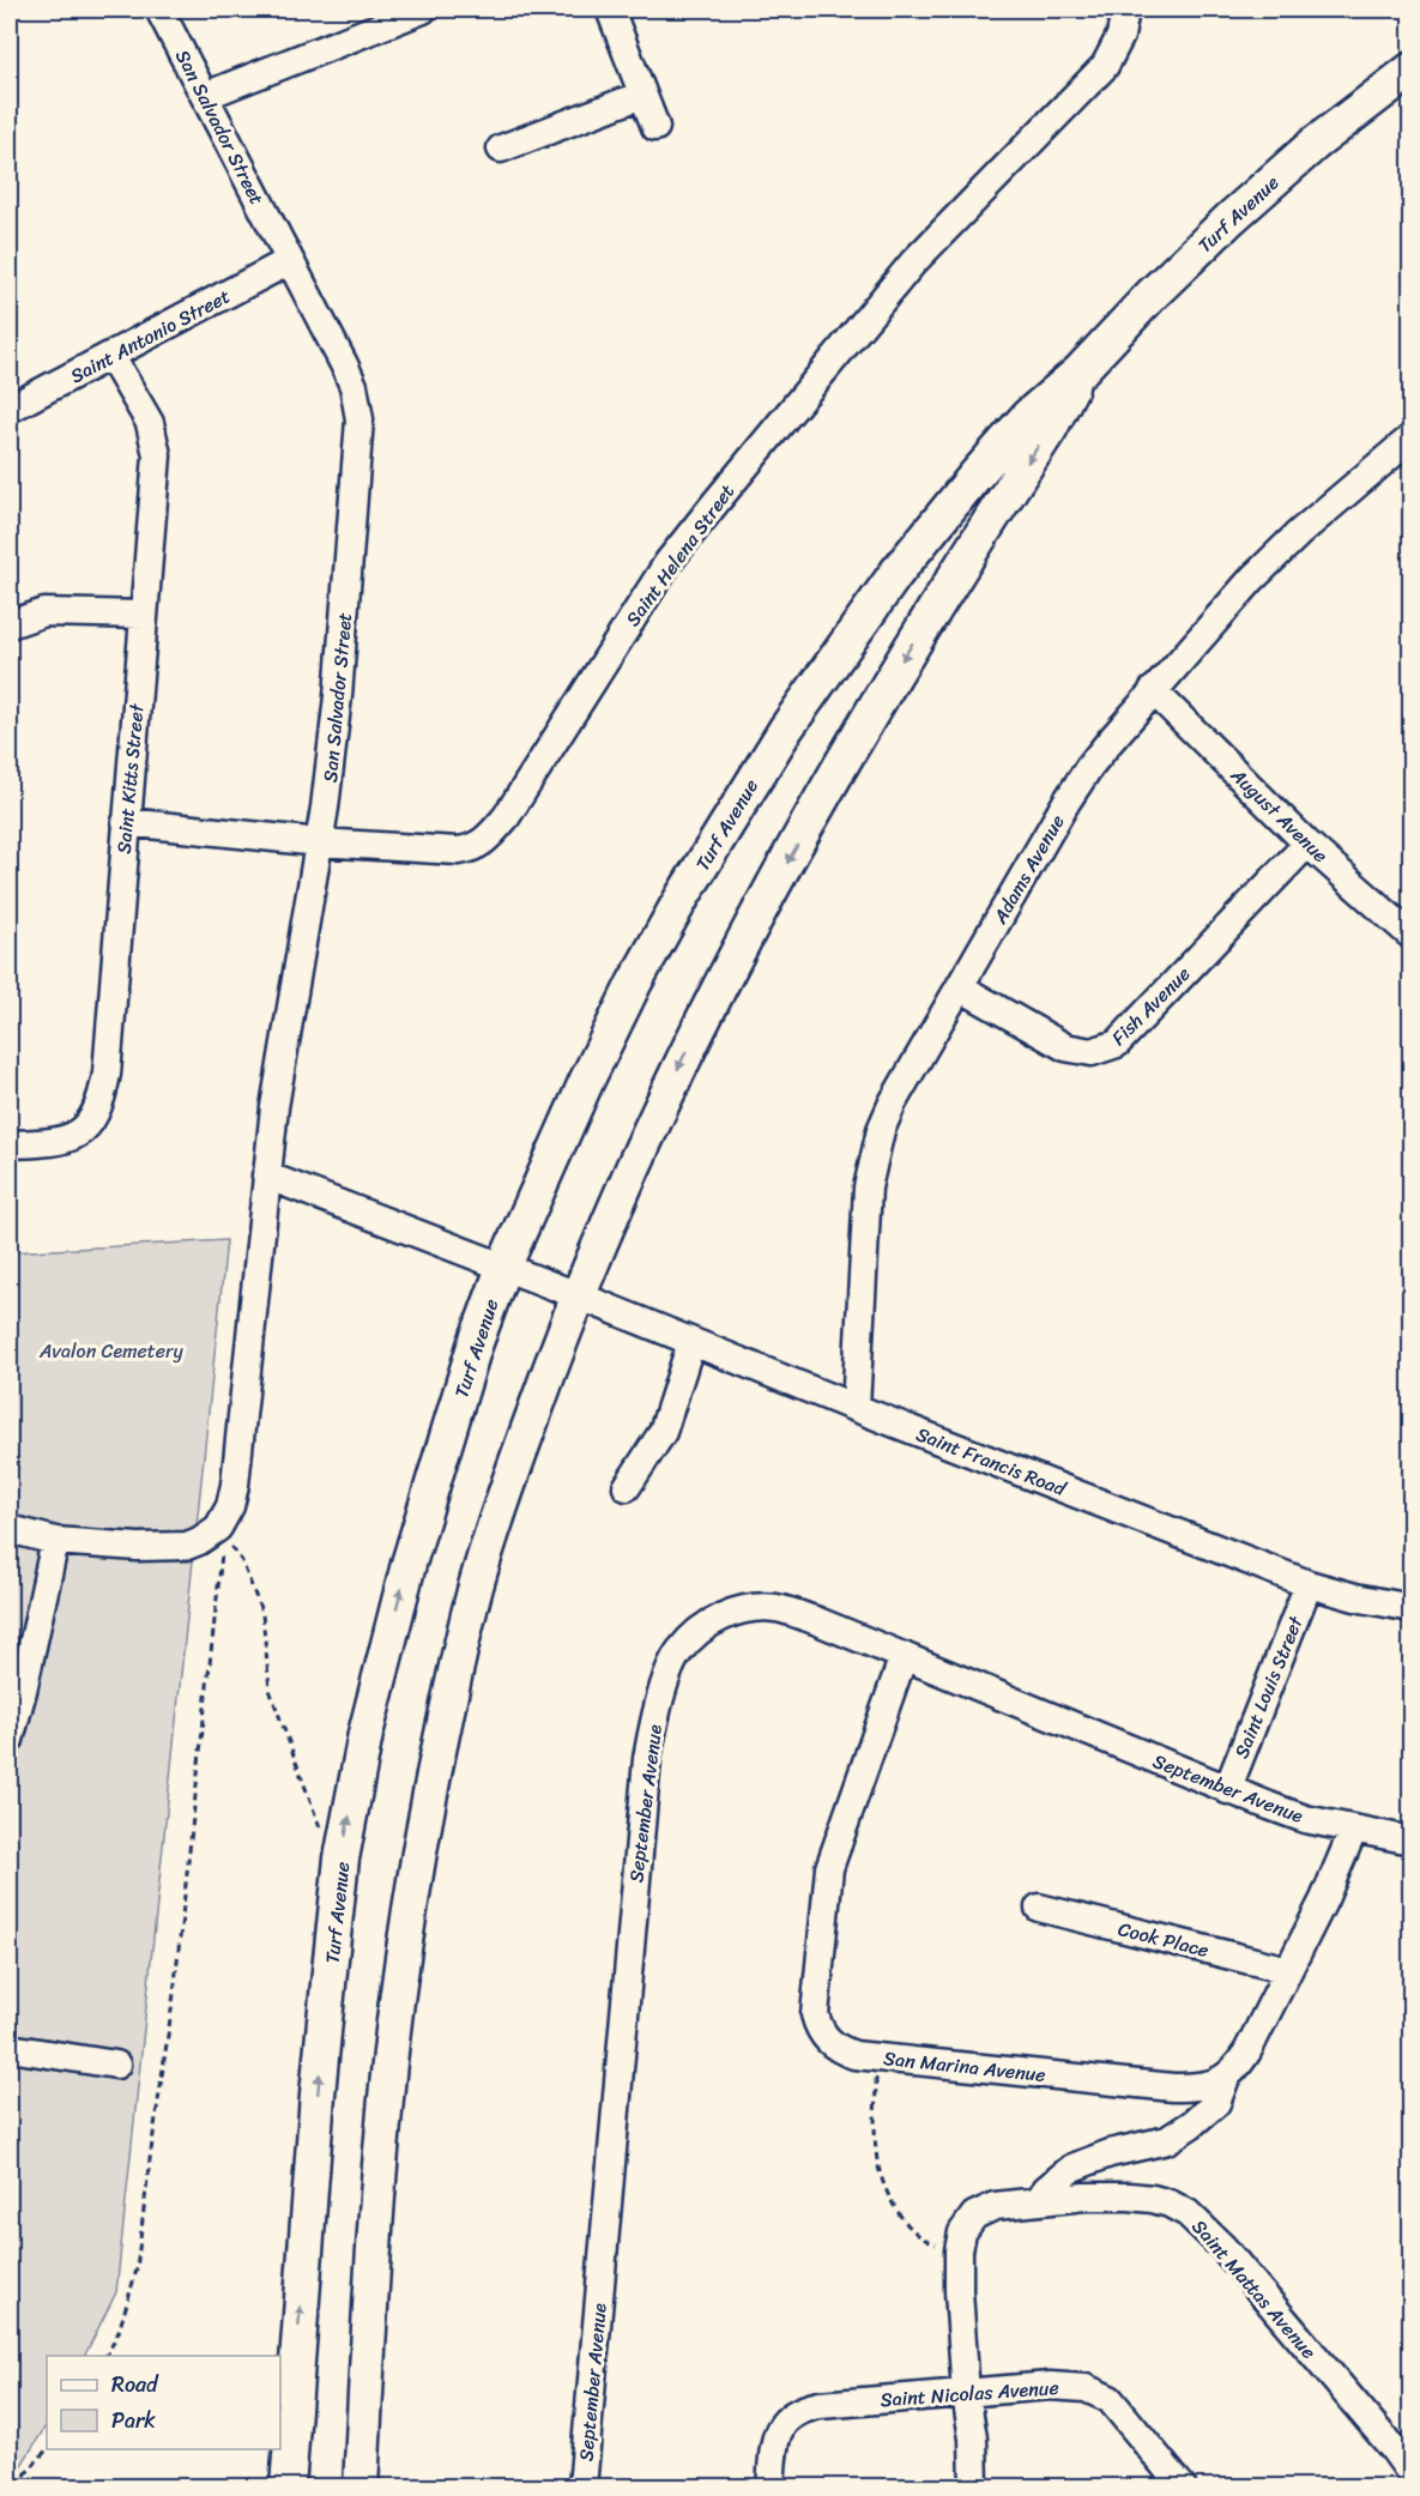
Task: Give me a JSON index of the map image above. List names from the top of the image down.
{
  "streets": {
    "main road": ["Turf Avenue"],
    "street": [
      "San Salvador Street",
      "Saint Antonio Street",
      "Saint Helena Street",
      "Saint Kitts Street",
      "August Avenue",
      "Adams Avenue",
      "Fish Avenue",
      "Saint Francis Road",
      "Saint Louis Street",
      "September Avenue",
      "Cook Place",
      "San Marina Avenue",
      "Saint Mattas Avenue",
      "Saint Nicolas Avenue"
    ]
  },
  "crossings": [
    ["San Salvador Street", "Saint Antonio Street"],
    ["San Salvador Street", "Saint Helena Street"],
    ["Turf Avenue", "Saint Francis Road"],
    ["Saint Antonio Street", "Saint Kitts Street"],
    ["Saint Helena Street", "Saint Kitts Street"],
    ["August Avenue", "Adams Avenue"],
    ["August Avenue", "Fish Avenue"],
    ["Adams Avenue", "Fish Avenue"],
    ["Adams Avenue", "Saint Francis Road"],
    ["Saint Francis Road", "Saint Louis Street"],
    ["Saint Louis Street", "September Avenue"],
    ["September Avenue", "San Marina Avenue"],
    ["Saint Mattas Avenue", "Saint Nicolas Avenue"]
  ],
  "parks": ["Avalon Cemetery"],
  "legend": ["Road", "Park"]
}
